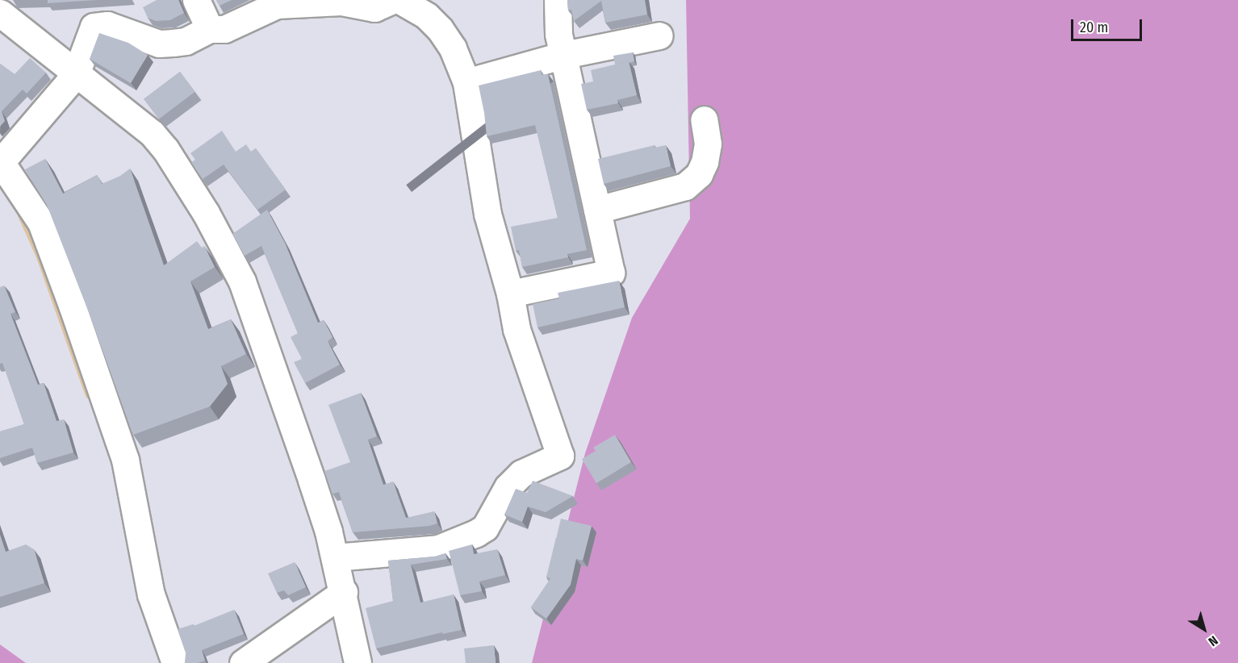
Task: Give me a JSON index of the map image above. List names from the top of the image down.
{
  "scale_bar": "20 m",
  "north": "bottom right"
}
